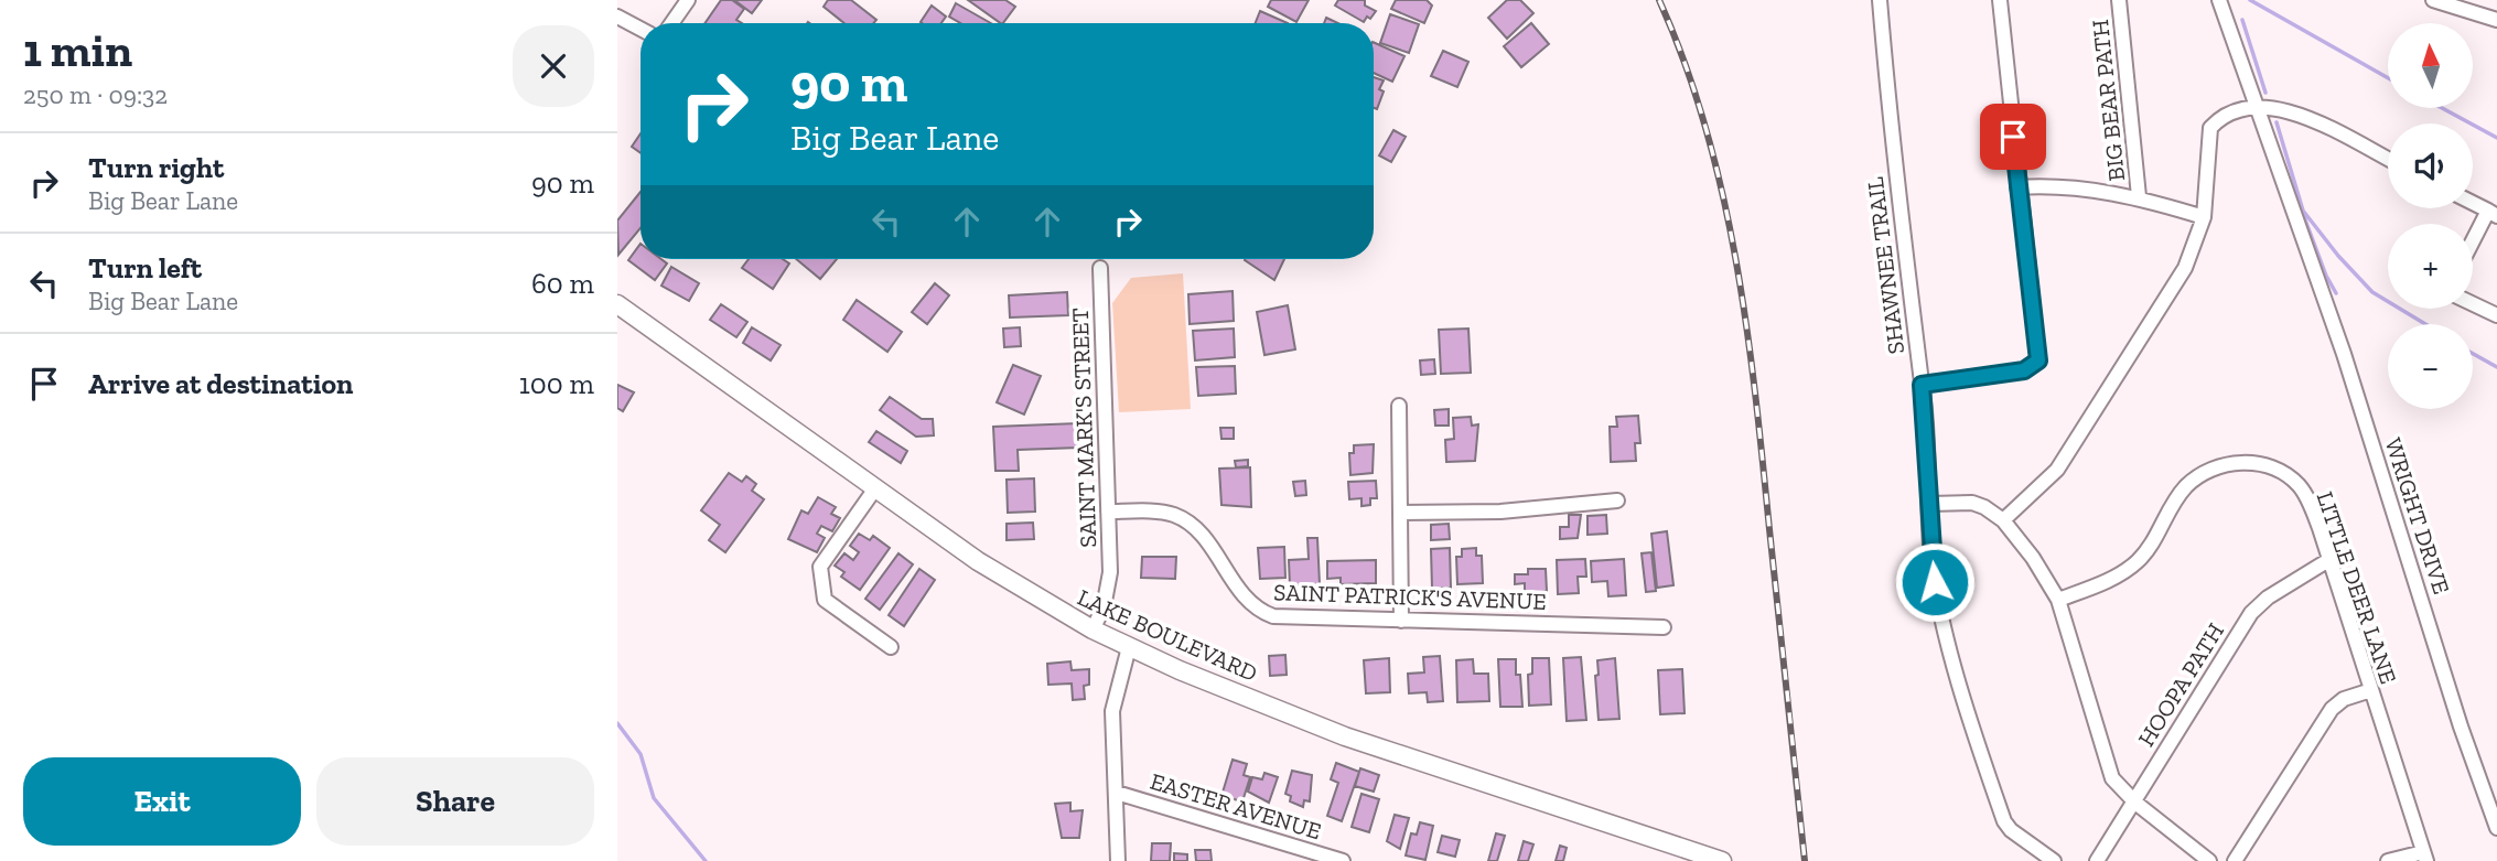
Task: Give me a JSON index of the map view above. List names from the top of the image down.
{
  "streets": {
    "main road": ["LAKE BOULEVARD"],
    "street": [
      "BIG BEAR PATH",
      "SHAWNEE TRAIL",
      "SAINT MARK'S STREET",
      "WRIGHT DRIVE",
      "LITTLE DEER LANE",
      "SAINT PATRICK'S AVENUE",
      "HOOPA PATH",
      "EASTER AVENUE"
    ]
  },
  "crossings": [
    ["SAINT MARK'S STREET", "SAINT PATRICK'S AVENUE"],
    ["SAINT MARK'S STREET", "LAKE BOULEVARD"],
    ["LITTLE DEER LANE", "HOOPA PATH"]
  ],
  "north": "top",
  "page": {
    "heading": ["1 min", "250 m · 09:32"],
    "map_buttons": ["+", "−"],
    "turn": ["90 m", "Big Bear Lane"],
    "list": [
      {
        "name": "Turn right",
        "note": "Big Bear Lane",
        "value": "90 m"
      },
      {
        "name": "Turn left",
        "note": "Big Bear Lane",
        "value": "60 m"
      },
      {
        "name": "Arrive at destination",
        "value": "100 m"
      }
    ],
    "buttons": ["Exit", "Share"]
  }
}
